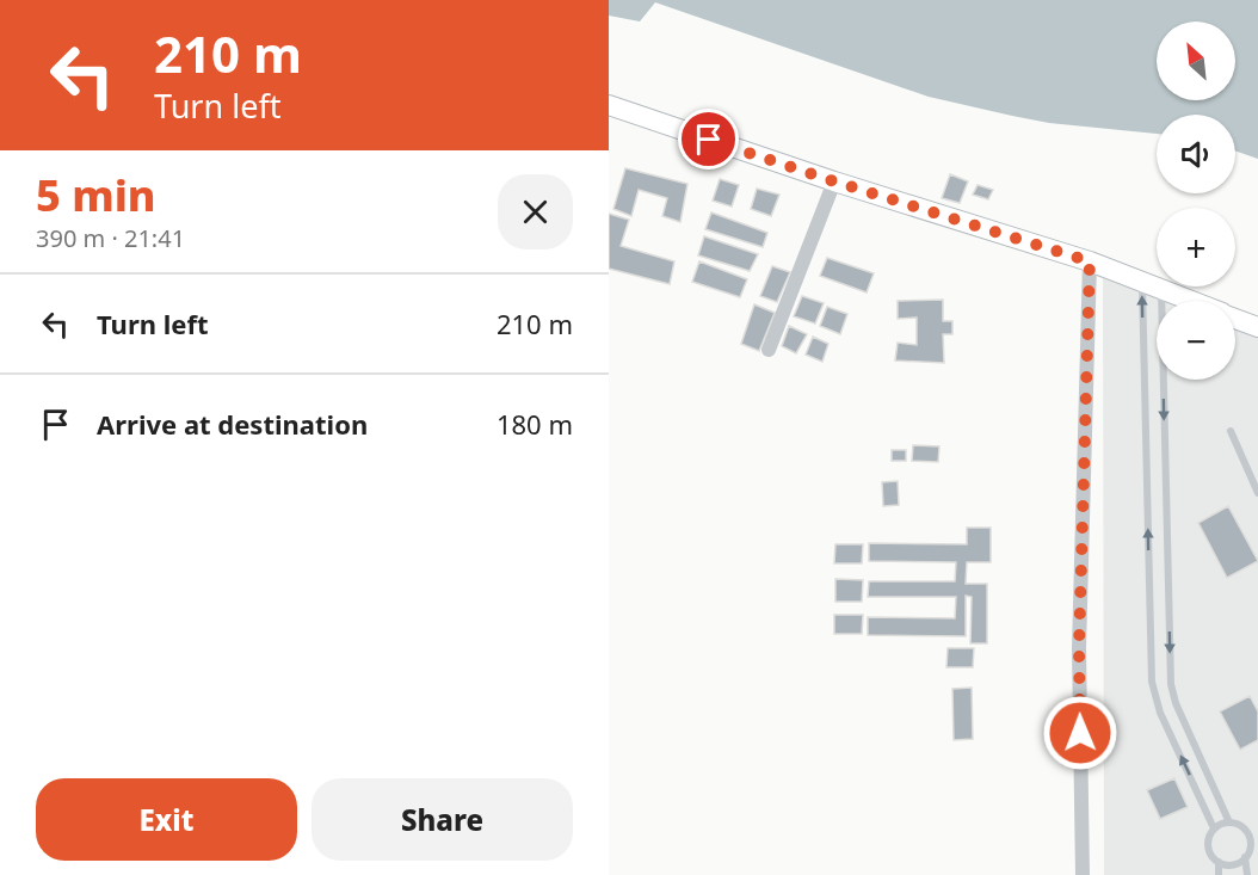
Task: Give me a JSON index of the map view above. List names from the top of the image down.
{
  "north": "top left",
  "page": {
    "turn": ["210 m", "Turn left"],
    "map_buttons": ["+", "−"],
    "heading": ["5 min", "390 m · 21:41"],
    "list": [
      {
        "name": "Turn left",
        "value": "210 m"
      },
      {
        "name": "Arrive at destination",
        "value": "180 m"
      }
    ],
    "buttons": ["Exit", "Share"]
  }
}
